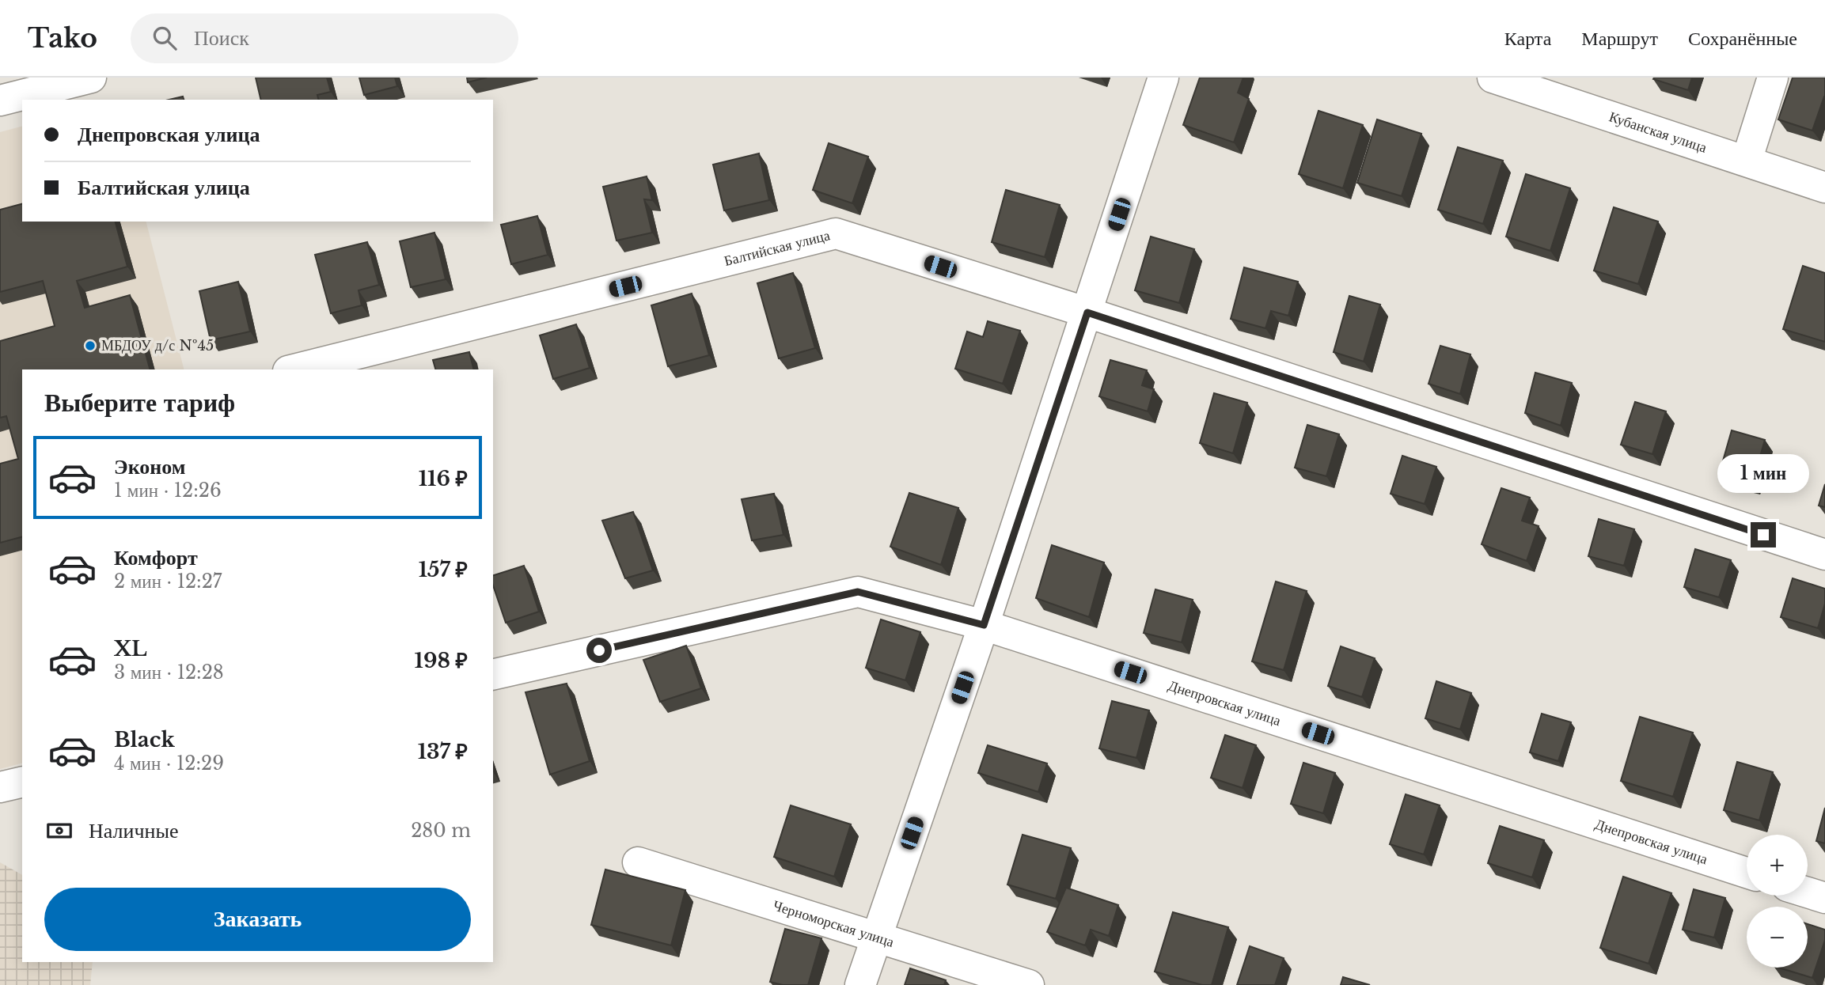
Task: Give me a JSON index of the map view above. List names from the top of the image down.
{
  "streets": {
    "street": [
      "Кубанская улица",
      "Балтийская улица",
      "Днепровская улица",
      "Черноморская улица"
    ]
  },
  "places": ["МБДОУ д/с №45"],
  "page": {
    "header": "Tako",
    "search": "Поиск",
    "nav": ["Карта", "Маршрут", "Сохранённые"],
    "banner": ["Днепровская улица", "Балтийская улица"],
    "heading": "Выберите тариф",
    "list": [
      {
        "name": "Эконом",
        "note": "1 мин · 12:26",
        "value": "116 ₽"
      },
      {
        "name": "Комфорт",
        "note": "2 мин · 12:27",
        "value": "157 ₽"
      },
      {
        "name": "XL",
        "note": "3 мин · 12:28",
        "value": "198 ₽"
      },
      {
        "name": "Black",
        "note": "4 мин · 12:29",
        "value": "137 ₽"
      }
    ],
    "bubble": "1 мин",
    "pay": ["Наличные", "280 m"],
    "map_buttons": ["+", "−"],
    "buttons": "Заказать"
  }
}
